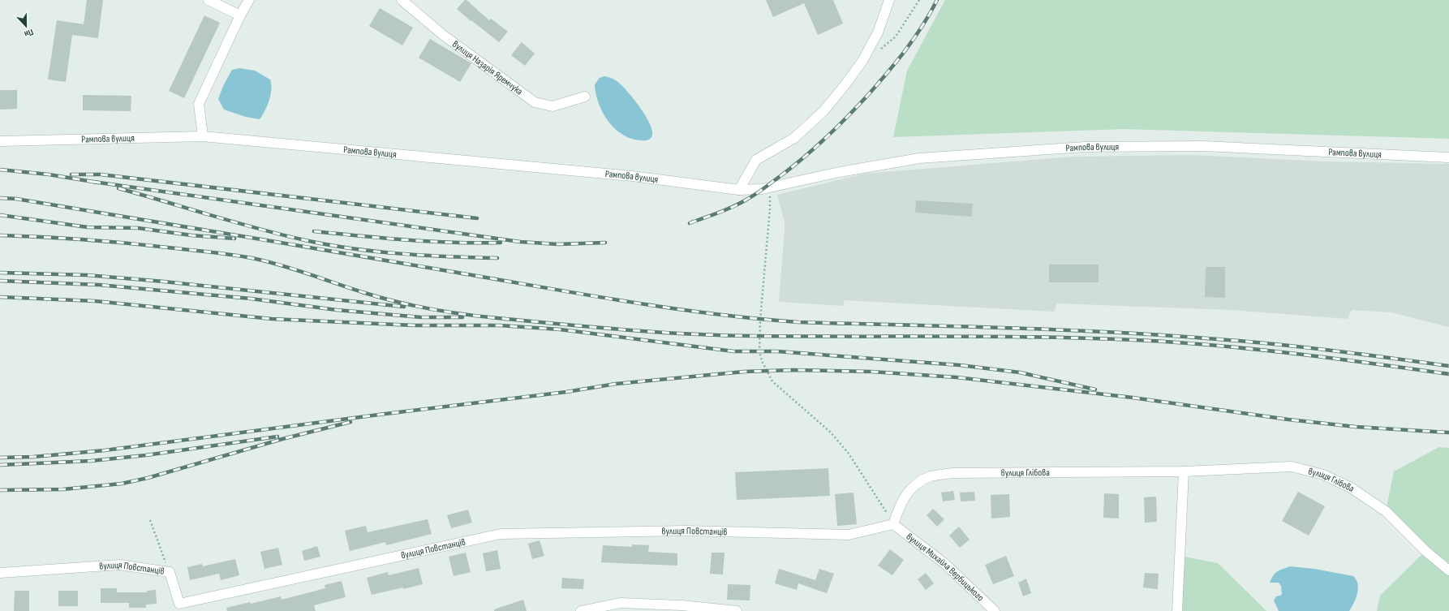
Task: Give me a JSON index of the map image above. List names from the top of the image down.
{
  "streets": {
    "street": [
      "вулиця Назарія Яремчука",
      "Рампова вулиця",
      "вулиця Глібова",
      "вулиця Повстанців",
      "вулиця Михайла Вербицького"
    ]
  },
  "crossings": [
    ["вулиця Глібова", "вулиця Повстанців"],
    ["вулиця Глібова", "вулиця Михайла Вербицького"],
    ["вулиця Повстанців", "вулиця Михайла Вербицького"]
  ],
  "north": "bottom"
}
